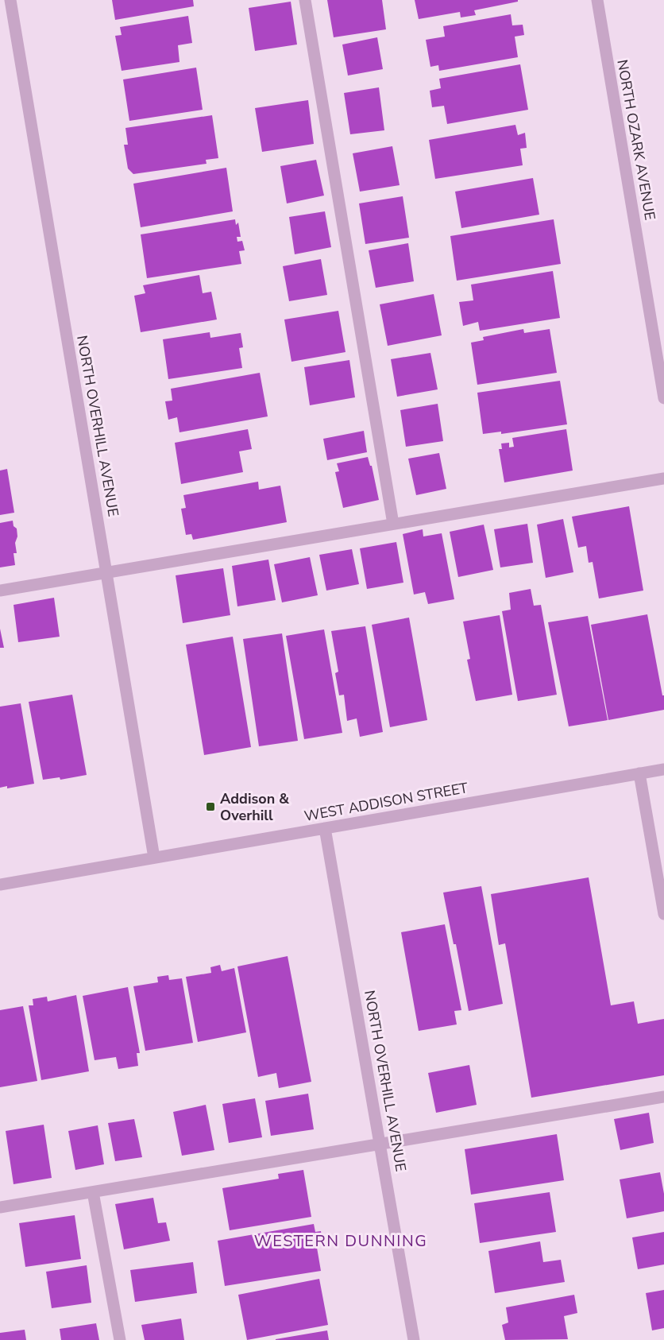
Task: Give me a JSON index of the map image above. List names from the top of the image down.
{
  "streets": {
    "street": ["NORTH OZARK AVENUE", "NORTH OVERHILL AVENUE", "WEST ADDISON STREET"]
  },
  "crossings": [
    ["NORTH OVERHILL AVENUE", "WEST ADDISON STREET"]
  ],
  "districts": ["WESTERN DUNNING"],
  "places": {
    "transit": ["Addison & Overhill"]
  }
}
